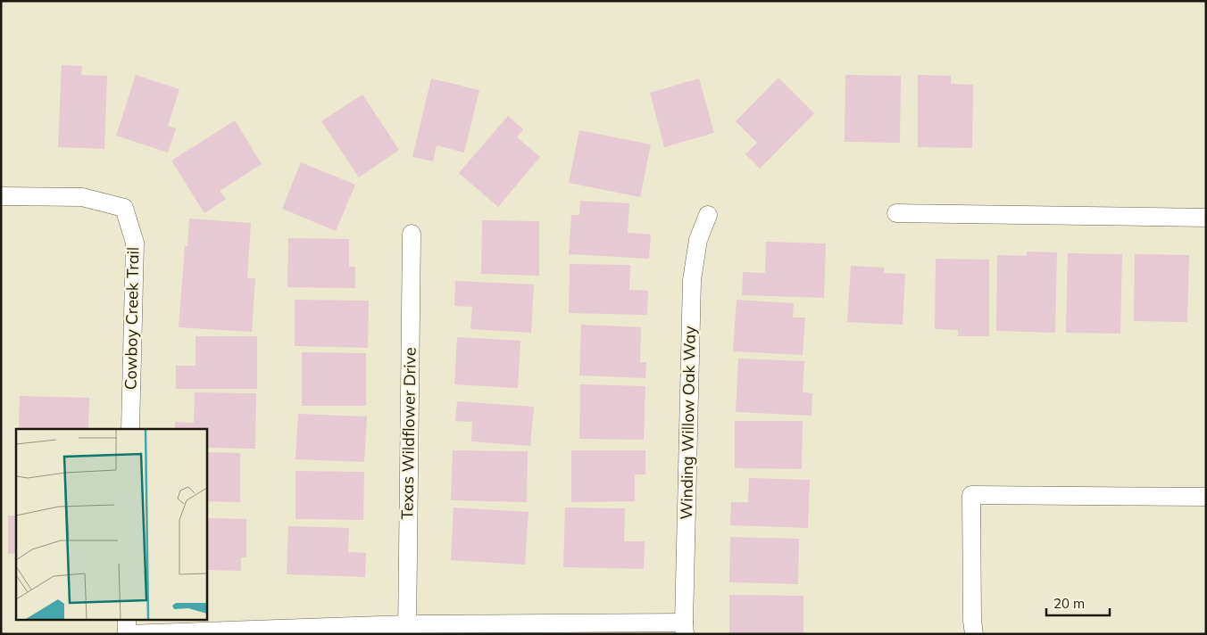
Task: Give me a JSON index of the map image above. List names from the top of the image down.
{
  "streets": {
    "street": ["Cowboy Creek Trail", "Winding Willow Oak Way", "Texas Wildflower Drive"]
  },
  "scale_bar": "20 m"
}
